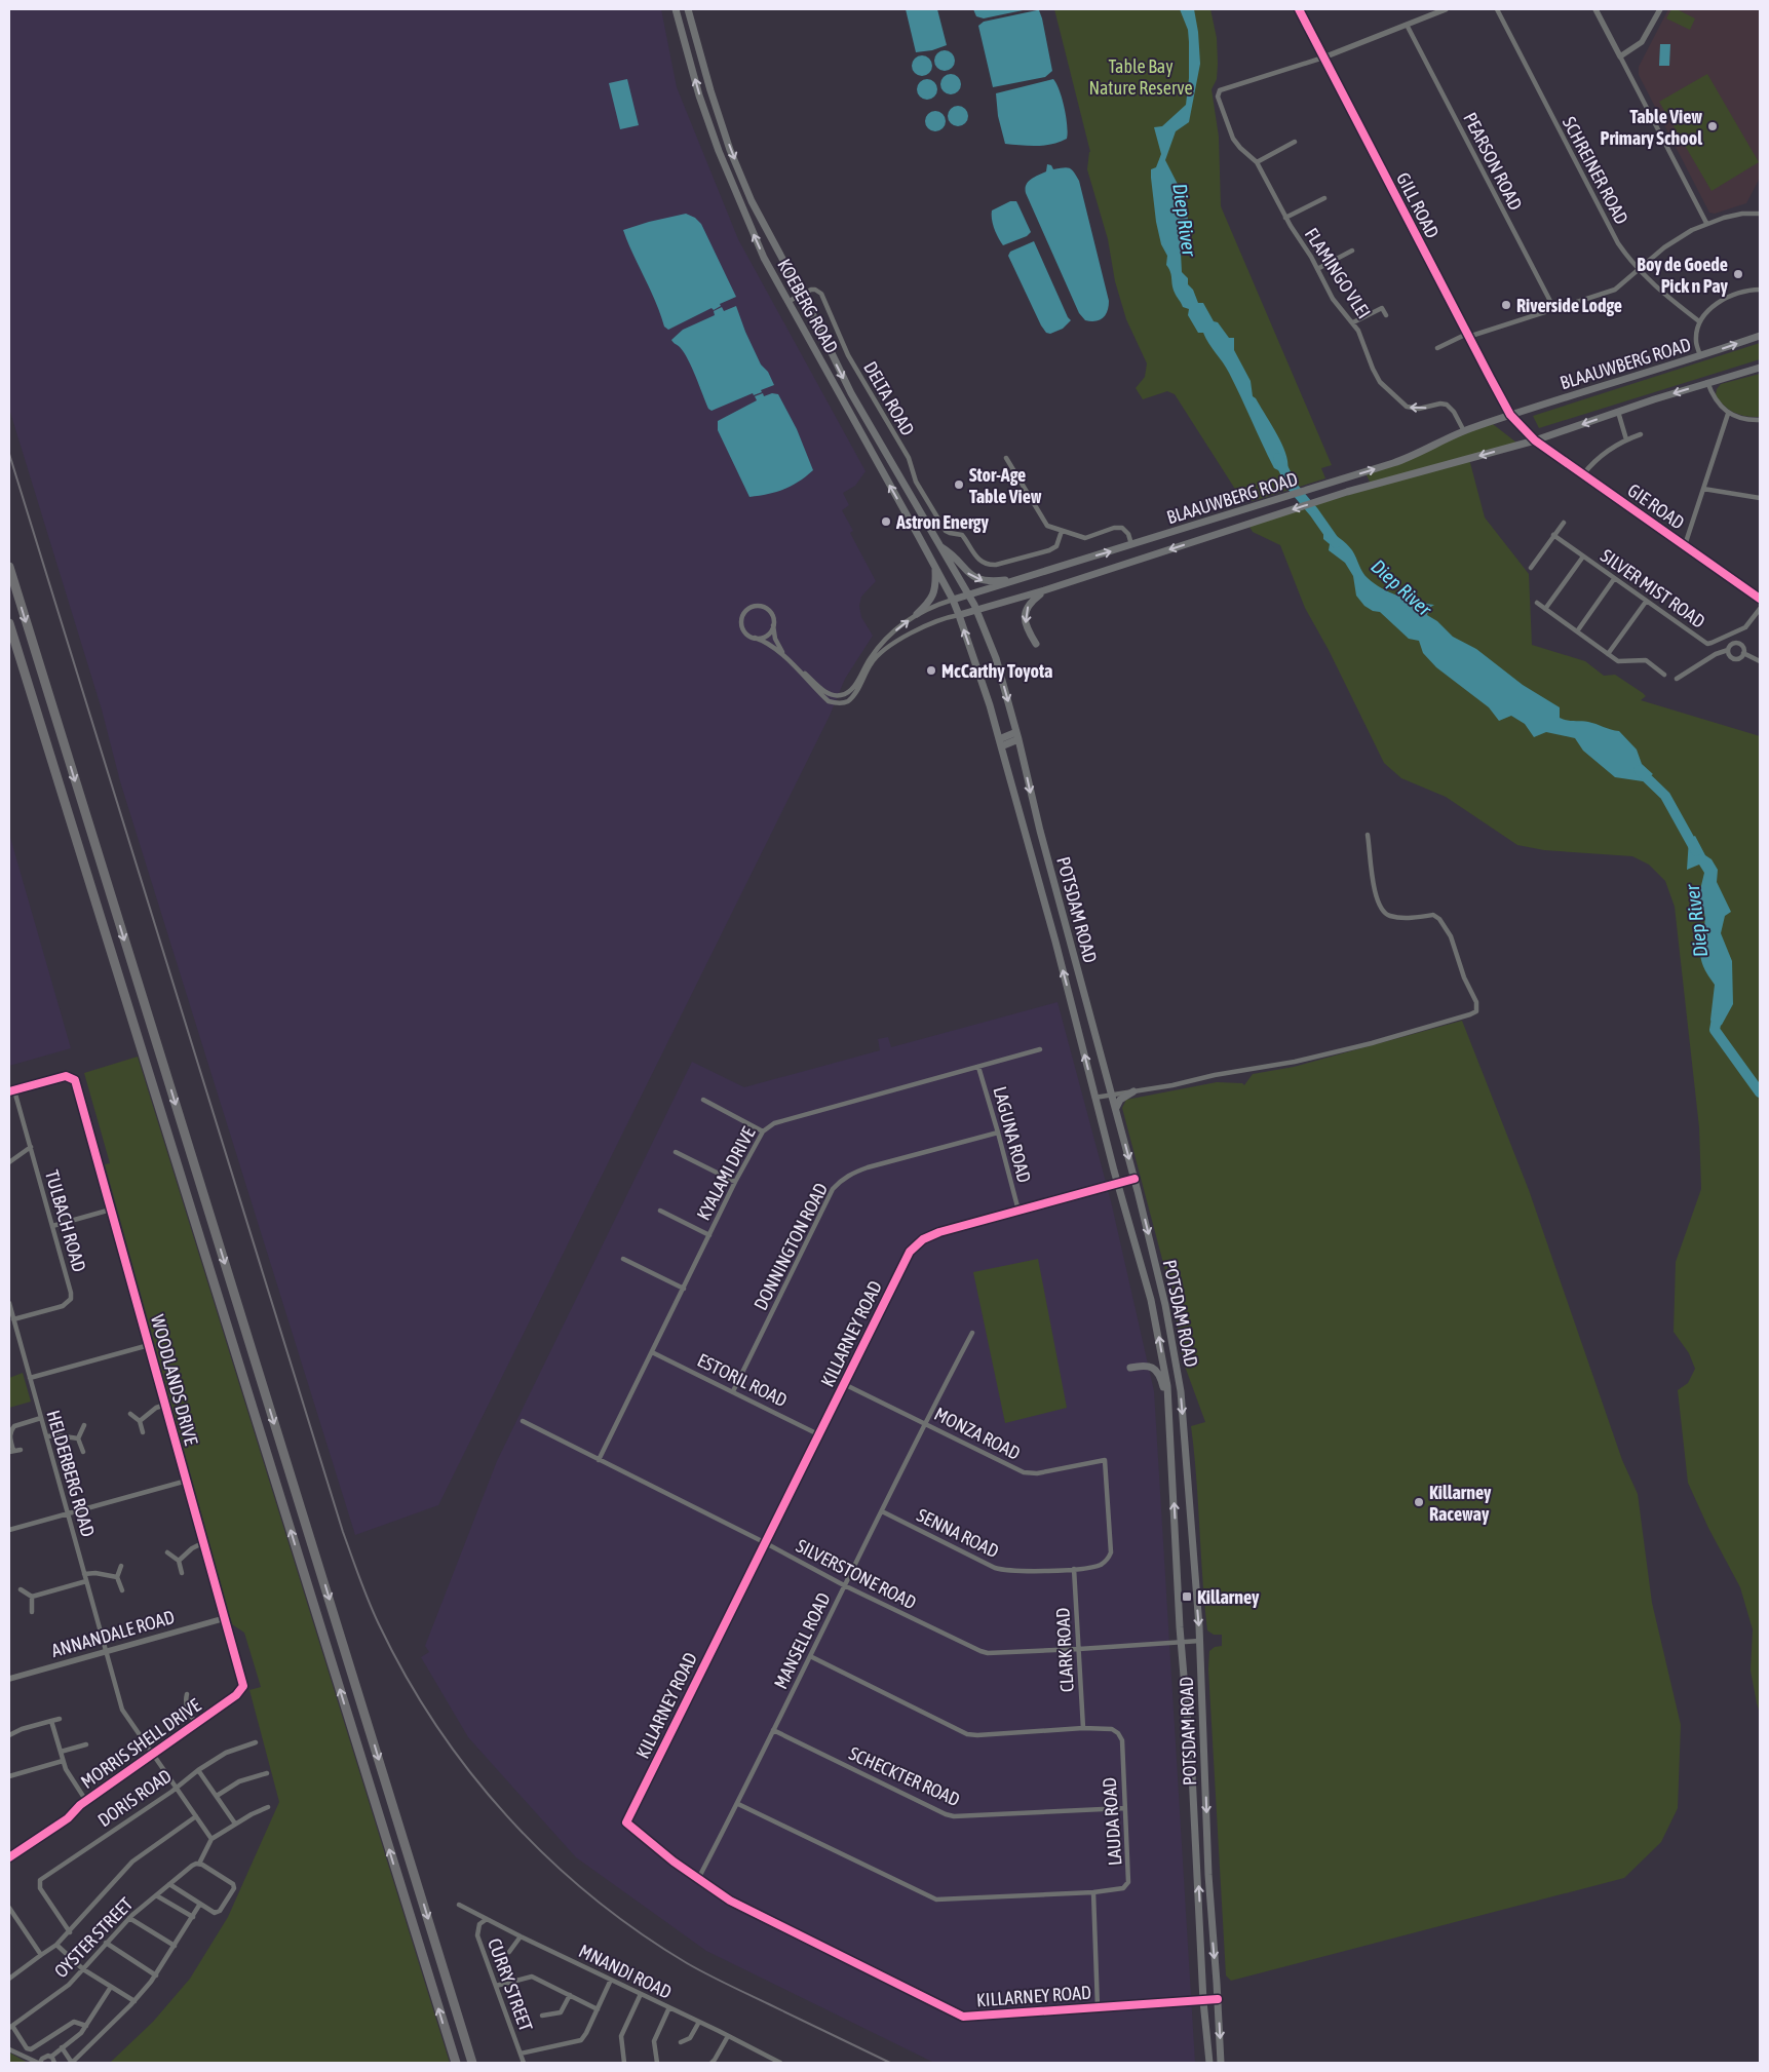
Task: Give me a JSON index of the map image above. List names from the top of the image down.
{
  "streets": {
    "main road": ["KOEBERG ROAD", "BLAAUWBERG ROAD", "POTSDAM ROAD"],
    "street": [
      "PEARSON ROAD",
      "SCHREINER ROAD",
      "GILL ROAD",
      "FLAMINGO VLEI",
      "DELTA ROAD",
      "GIE ROAD",
      "SILVER MIST ROAD",
      "LAGUNA ROAD",
      "KYALAMI DRIVE",
      "TULBACH ROAD",
      "DONNINGTON ROAD",
      "KILLARNEY ROAD",
      "WOODLANDS DRIVE",
      "ESTORIL ROAD",
      "MONZA ROAD",
      "HELDERBERG ROAD",
      "SENNA ROAD",
      "SILVERSTONE ROAD",
      "ANNANDALE ROAD",
      "MANSELL ROAD",
      "CLARK ROAD",
      "MORRIS SHELL DRIVE",
      "SCHECKTER ROAD",
      "DORIS ROAD",
      "LAUDA ROAD",
      "OYSTER STREET",
      "MNANDI ROAD",
      "CURRY STREET"
    ]
  },
  "crossings": [
    ["GILL ROAD", "FLAMINGO VLEI"],
    ["GILL ROAD", "BLAAUWBERG ROAD"],
    ["GILL ROAD", "GIE ROAD"],
    ["FLAMINGO VLEI", "BLAAUWBERG ROAD"],
    ["KOEBERG ROAD", "BLAAUWBERG ROAD"],
    ["KOEBERG ROAD", "DELTA ROAD"],
    ["KOEBERG ROAD", "POTSDAM ROAD"],
    ["BLAAUWBERG ROAD", "GIE ROAD"],
    ["BLAAUWBERG ROAD", "POTSDAM ROAD"],
    ["POTSDAM ROAD", "KILLARNEY ROAD"],
    ["POTSDAM ROAD", "SILVERSTONE ROAD"],
    ["LAGUNA ROAD", "KYALAMI DRIVE"],
    ["LAGUNA ROAD", "DONNINGTON ROAD"],
    ["LAGUNA ROAD", "KILLARNEY ROAD"],
    ["KYALAMI DRIVE", "ESTORIL ROAD"],
    ["KYALAMI DRIVE", "SILVERSTONE ROAD"],
    ["TULBACH ROAD", "WOODLANDS DRIVE"],
    ["TULBACH ROAD", "HELDERBERG ROAD"],
    ["DONNINGTON ROAD", "ESTORIL ROAD"],
    ["KILLARNEY ROAD", "ESTORIL ROAD"],
    ["KILLARNEY ROAD", "MONZA ROAD"],
    ["KILLARNEY ROAD", "SILVERSTONE ROAD"],
    ["KILLARNEY ROAD", "MANSELL ROAD"],
    ["WOODLANDS DRIVE", "ANNANDALE ROAD"],
    ["WOODLANDS DRIVE", "MORRIS SHELL DRIVE"],
    ["MONZA ROAD", "SENNA ROAD"],
    ["MONZA ROAD", "MANSELL ROAD"],
    ["HELDERBERG ROAD", "ANNANDALE ROAD"],
    ["SENNA ROAD", "MANSELL ROAD"],
    ["SENNA ROAD", "CLARK ROAD"],
    ["SILVERSTONE ROAD", "MANSELL ROAD"],
    ["SILVERSTONE ROAD", "CLARK ROAD"],
    ["MANSELL ROAD", "SCHECKTER ROAD"],
    ["MANSELL ROAD", "LAUDA ROAD"],
    ["CLARK ROAD", "LAUDA ROAD"],
    ["SCHECKTER ROAD", "LAUDA ROAD"],
    ["MNANDI ROAD", "CURRY STREET"]
  ],
  "water": ["Diep River"],
  "parks": ["Table Bay Nature Reserve"],
  "places": {
    "other": [
      "Table View Primary School",
      "Boy de Goede Pick n Pay",
      "Riverside Lodge",
      "Stor-Age Table View",
      "Astron Energy",
      "McCarthy Toyota",
      "Killarney Raceway"
    ],
    "transit": ["Killarney"]
  }
}
